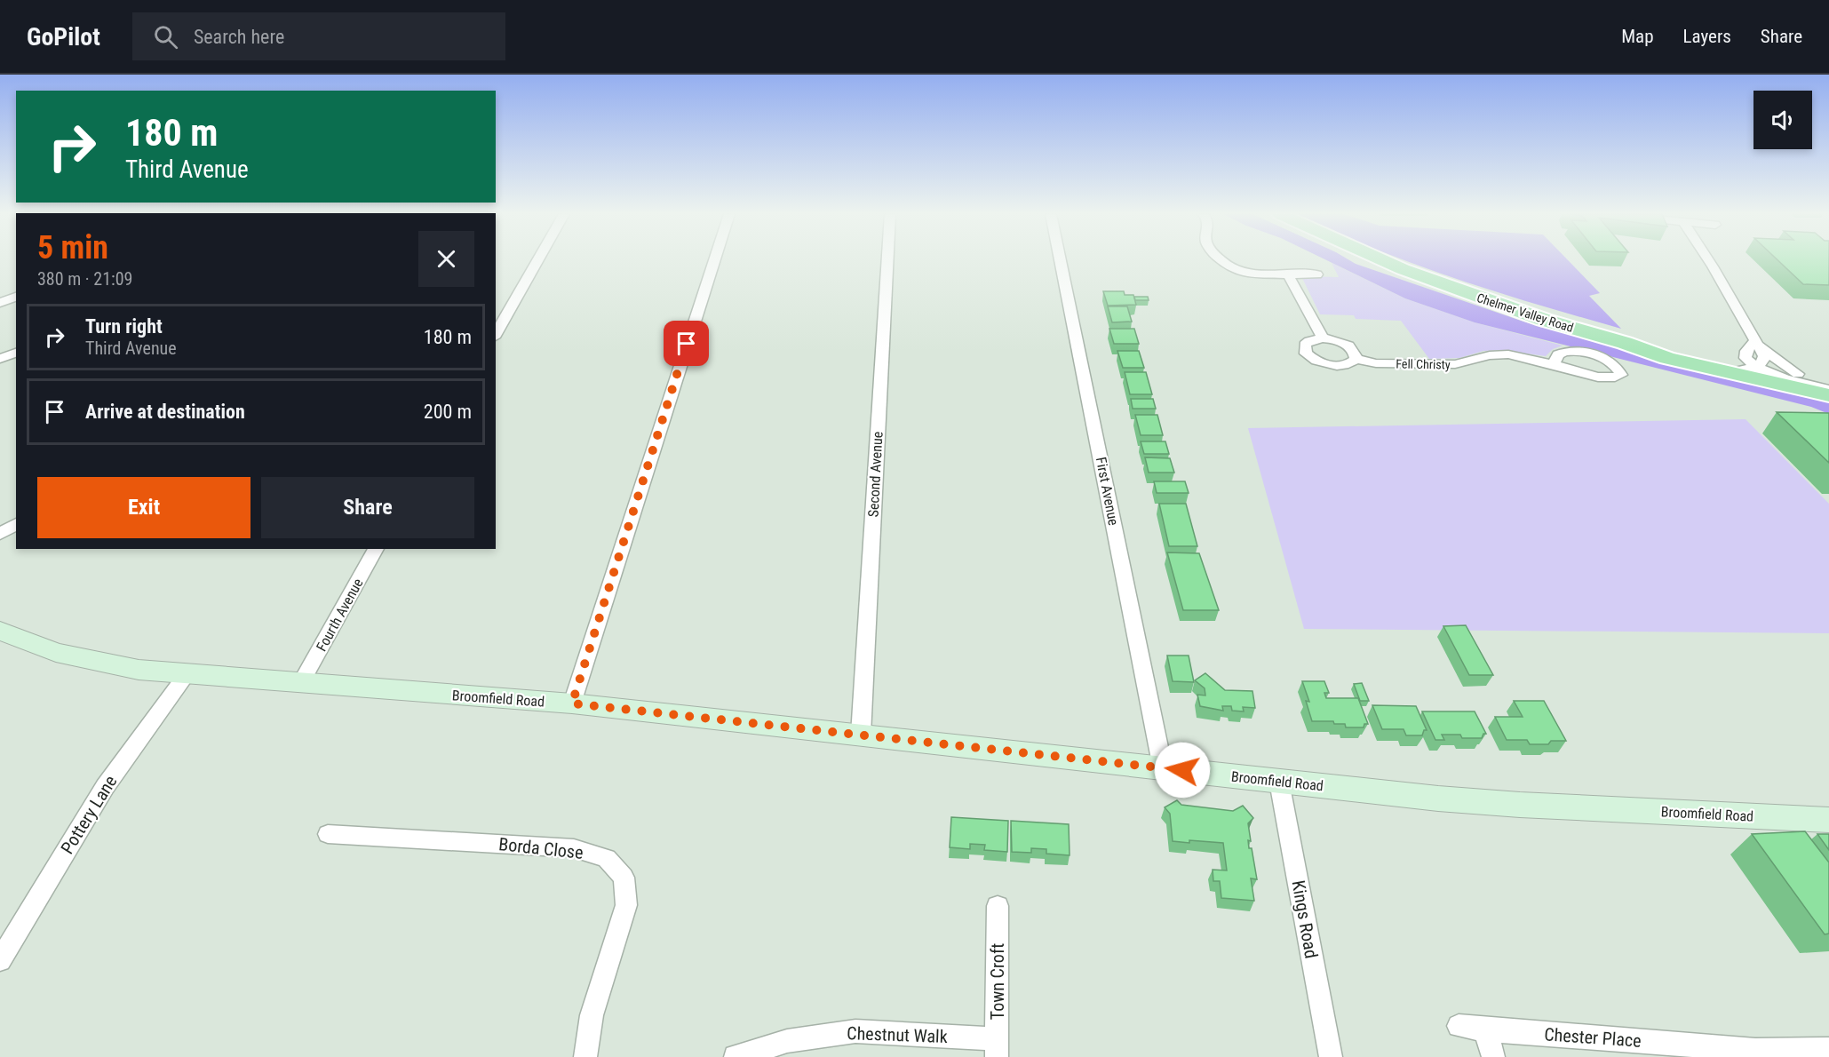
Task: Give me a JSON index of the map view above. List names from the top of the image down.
{
  "streets": {
    "main road": ["Chelmer Valley Road", "Broomfield Road"],
    "street": [
      "Fell Christy",
      "Second Avenue",
      "First Avenue",
      "Fourth Avenue",
      "Pottery Lane",
      "Borda Close",
      "Kings Road",
      "Town Croft",
      "Chestnut Walk",
      "Chester Place"
    ]
  },
  "crossings": [
    ["Second Avenue", "Broomfield Road"],
    ["First Avenue", "Broomfield Road"],
    ["Fourth Avenue", "Broomfield Road"],
    ["Broomfield Road", "Pottery Lane"],
    ["Broomfield Road", "Kings Road"],
    ["Town Croft", "Chestnut Walk"]
  ],
  "page": {
    "header": "GoPilot",
    "search": "Search here",
    "nav": ["Map", "Layers", "Share"],
    "turn": ["180 m", "Third Avenue"],
    "heading": ["5 min", "380 m · 21:09"],
    "list": [
      {
        "name": "Turn right",
        "note": "Third Avenue",
        "value": "180 m"
      },
      {
        "name": "Arrive at destination",
        "value": "200 m"
      }
    ],
    "buttons": ["Exit", "Share"]
  }
}
